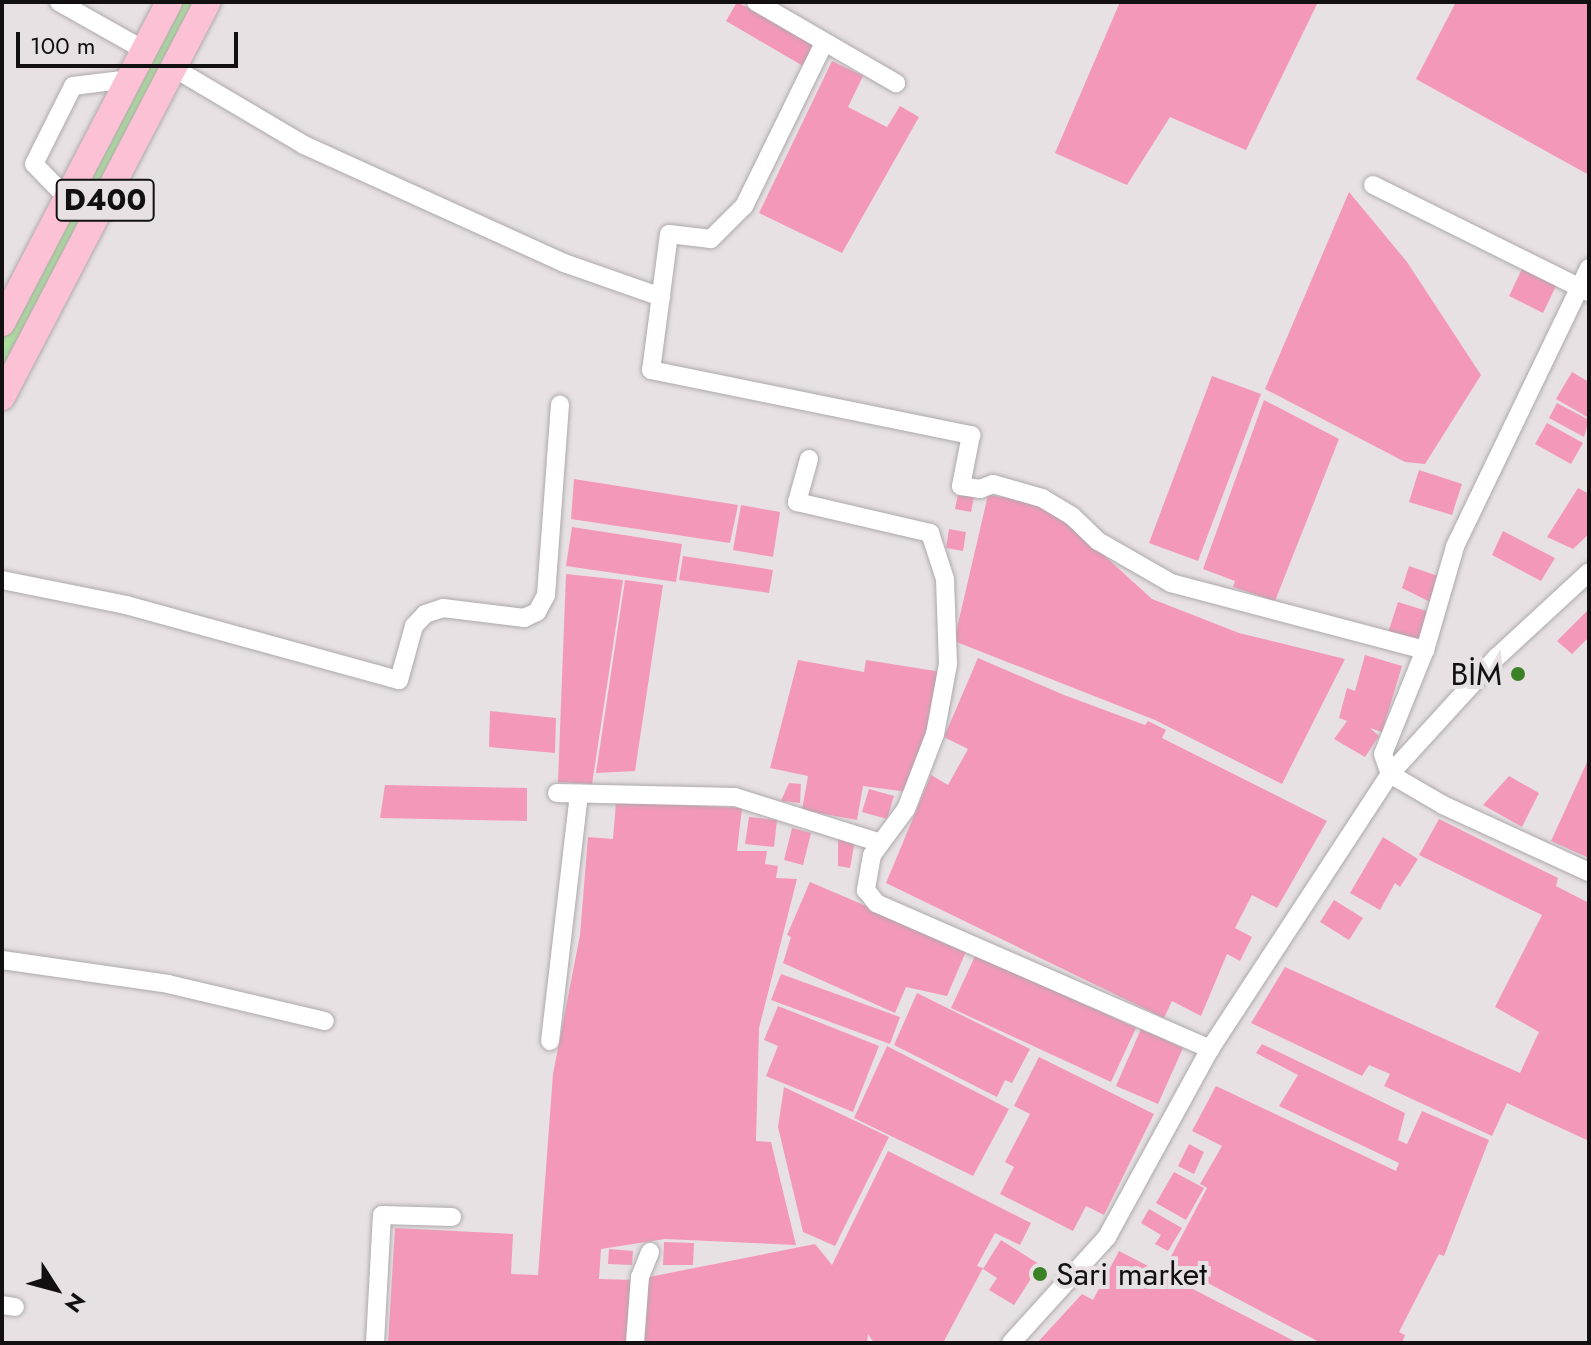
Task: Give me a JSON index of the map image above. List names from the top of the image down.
{
  "streets": {
    "highway": ["D400"]
  },
  "places": ["BİM", "Sari market"],
  "scale_bar": "100 m",
  "north": "bottom right"
}
